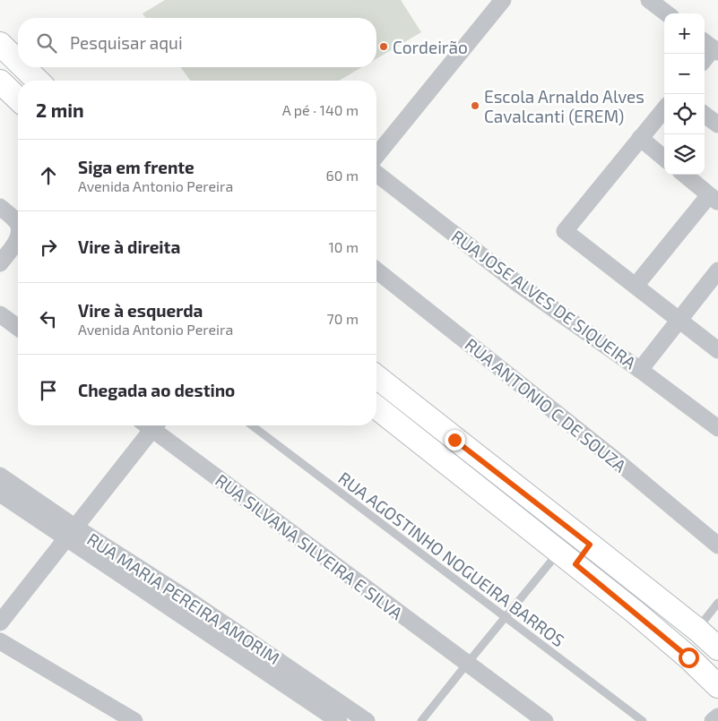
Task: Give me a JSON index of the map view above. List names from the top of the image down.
{
  "streets": {
    "street": [
      "RUA JOSE ALVES DE SIQUEIRA",
      "RUA ANTONIO C DE SOUZA",
      "RUA SILVANA SILVEIRA E SILVA",
      "RUA MARIA PEREIRA AMORIM"
    ],
    "lane": ["RUA AGOSTINHO NOGUEIRA BARROS"]
  },
  "places": ["Cordeirão", "Escola Arnaldo Alves Cavalcanti (EREM)"],
  "page": {
    "map_buttons": ["+", "−"],
    "search": "Pesquisar aqui",
    "heading": ["2 min", "A pé · 140 m"],
    "list": [
      ["Siga em frente", "Avenida Antonio Pereira", "60 m"],
      ["Vire à direita", "10 m"],
      ["Vire à esquerda", "Avenida Antonio Pereira", "70 m"],
      "Chegada ao destino"
    ]
  }
}
